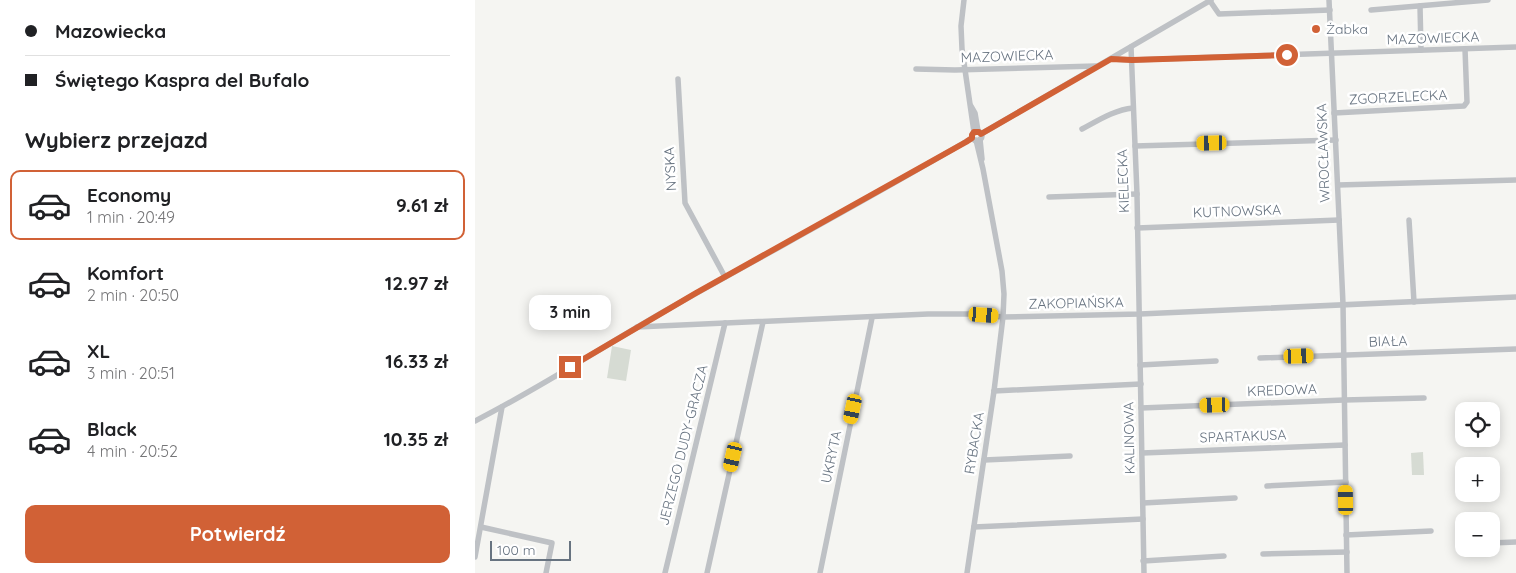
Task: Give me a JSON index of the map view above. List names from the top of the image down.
{
  "streets": {
    "street": [
      "MAZOWIECKA",
      "ZGORZELECKA",
      "WROCŁAWSKA",
      "NYSKA",
      "KIELECKA",
      "KUTNOWSKA",
      "ZAKOPIAŃSKA",
      "BIAŁA",
      "KREDOWA",
      "SPARTAKUSA",
      "KALINOWA",
      "RYBACKA",
      "JERZEGO DUDY-GRACZA",
      "UKRYTA"
    ]
  },
  "crossings": [
    ["MAZOWIECKA", "ZGORZELECKA"],
    ["MAZOWIECKA", "WROCŁAWSKA"],
    ["MAZOWIECKA", "KIELECKA"],
    ["MAZOWIECKA", "RYBACKA"],
    ["ZGORZELECKA", "WROCŁAWSKA"],
    ["WROCŁAWSKA", "KUTNOWSKA"],
    ["WROCŁAWSKA", "ZAKOPIAŃSKA"],
    ["WROCŁAWSKA", "BIAŁA"],
    ["WROCŁAWSKA", "KREDOWA"],
    ["WROCŁAWSKA", "SPARTAKUSA"],
    ["KIELECKA", "KUTNOWSKA"],
    ["KIELECKA", "ZAKOPIAŃSKA"],
    ["KIELECKA", "KALINOWA"],
    ["ZAKOPIAŃSKA", "KALINOWA"],
    ["ZAKOPIAŃSKA", "RYBACKA"],
    ["ZAKOPIAŃSKA", "JERZEGO DUDY-GRACZA"],
    ["ZAKOPIAŃSKA", "UKRYTA"],
    ["KREDOWA", "KALINOWA"],
    ["SPARTAKUSA", "KALINOWA"]
  ],
  "places": ["Żabka"],
  "scale_bar": "100 m",
  "page": {
    "banner": ["Mazowiecka", "Świętego Kaspra del Bufalo"],
    "heading": "Wybierz przejazd",
    "list": [
      {
        "name": "Economy",
        "note": "1 min · 20:49",
        "value": "9.61 zł"
      },
      {
        "name": "Komfort",
        "note": "2 min · 20:50",
        "value": "12.97 zł"
      },
      {
        "name": "XL",
        "note": "3 min · 20:51",
        "value": "16.33 zł"
      },
      {
        "name": "Black",
        "note": "4 min · 20:52",
        "value": "10.35 zł"
      }
    ],
    "bubble": "3 min",
    "map_buttons": ["+", "−"],
    "buttons": "Potwierdź",
    "scale": "100 m"
  }
}
